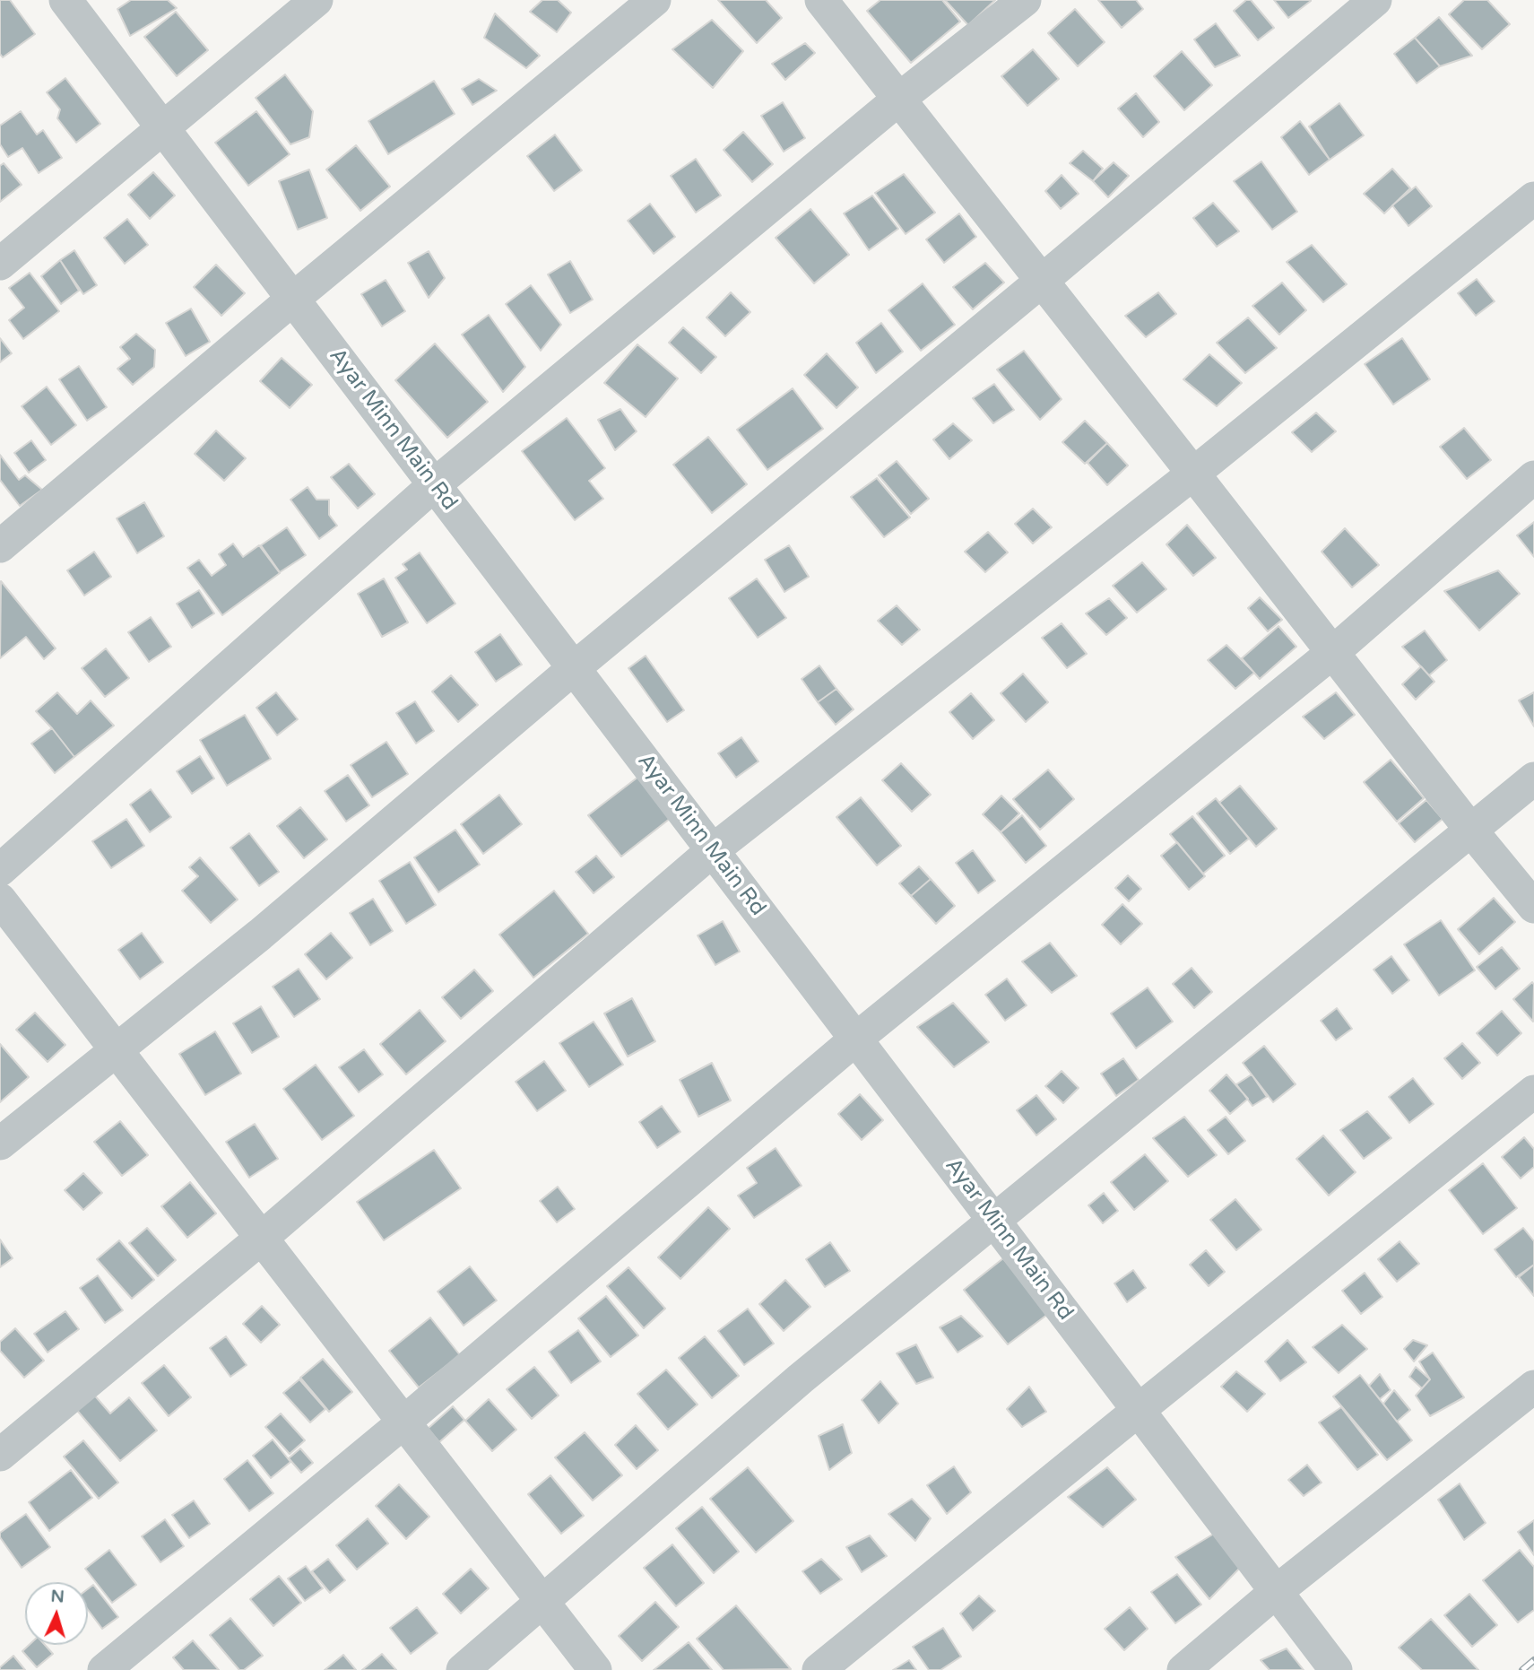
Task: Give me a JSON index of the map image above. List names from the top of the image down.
{
  "streets": {
    "street": ["Ayar Minn Main Rd"]
  },
  "north": "top"
}
